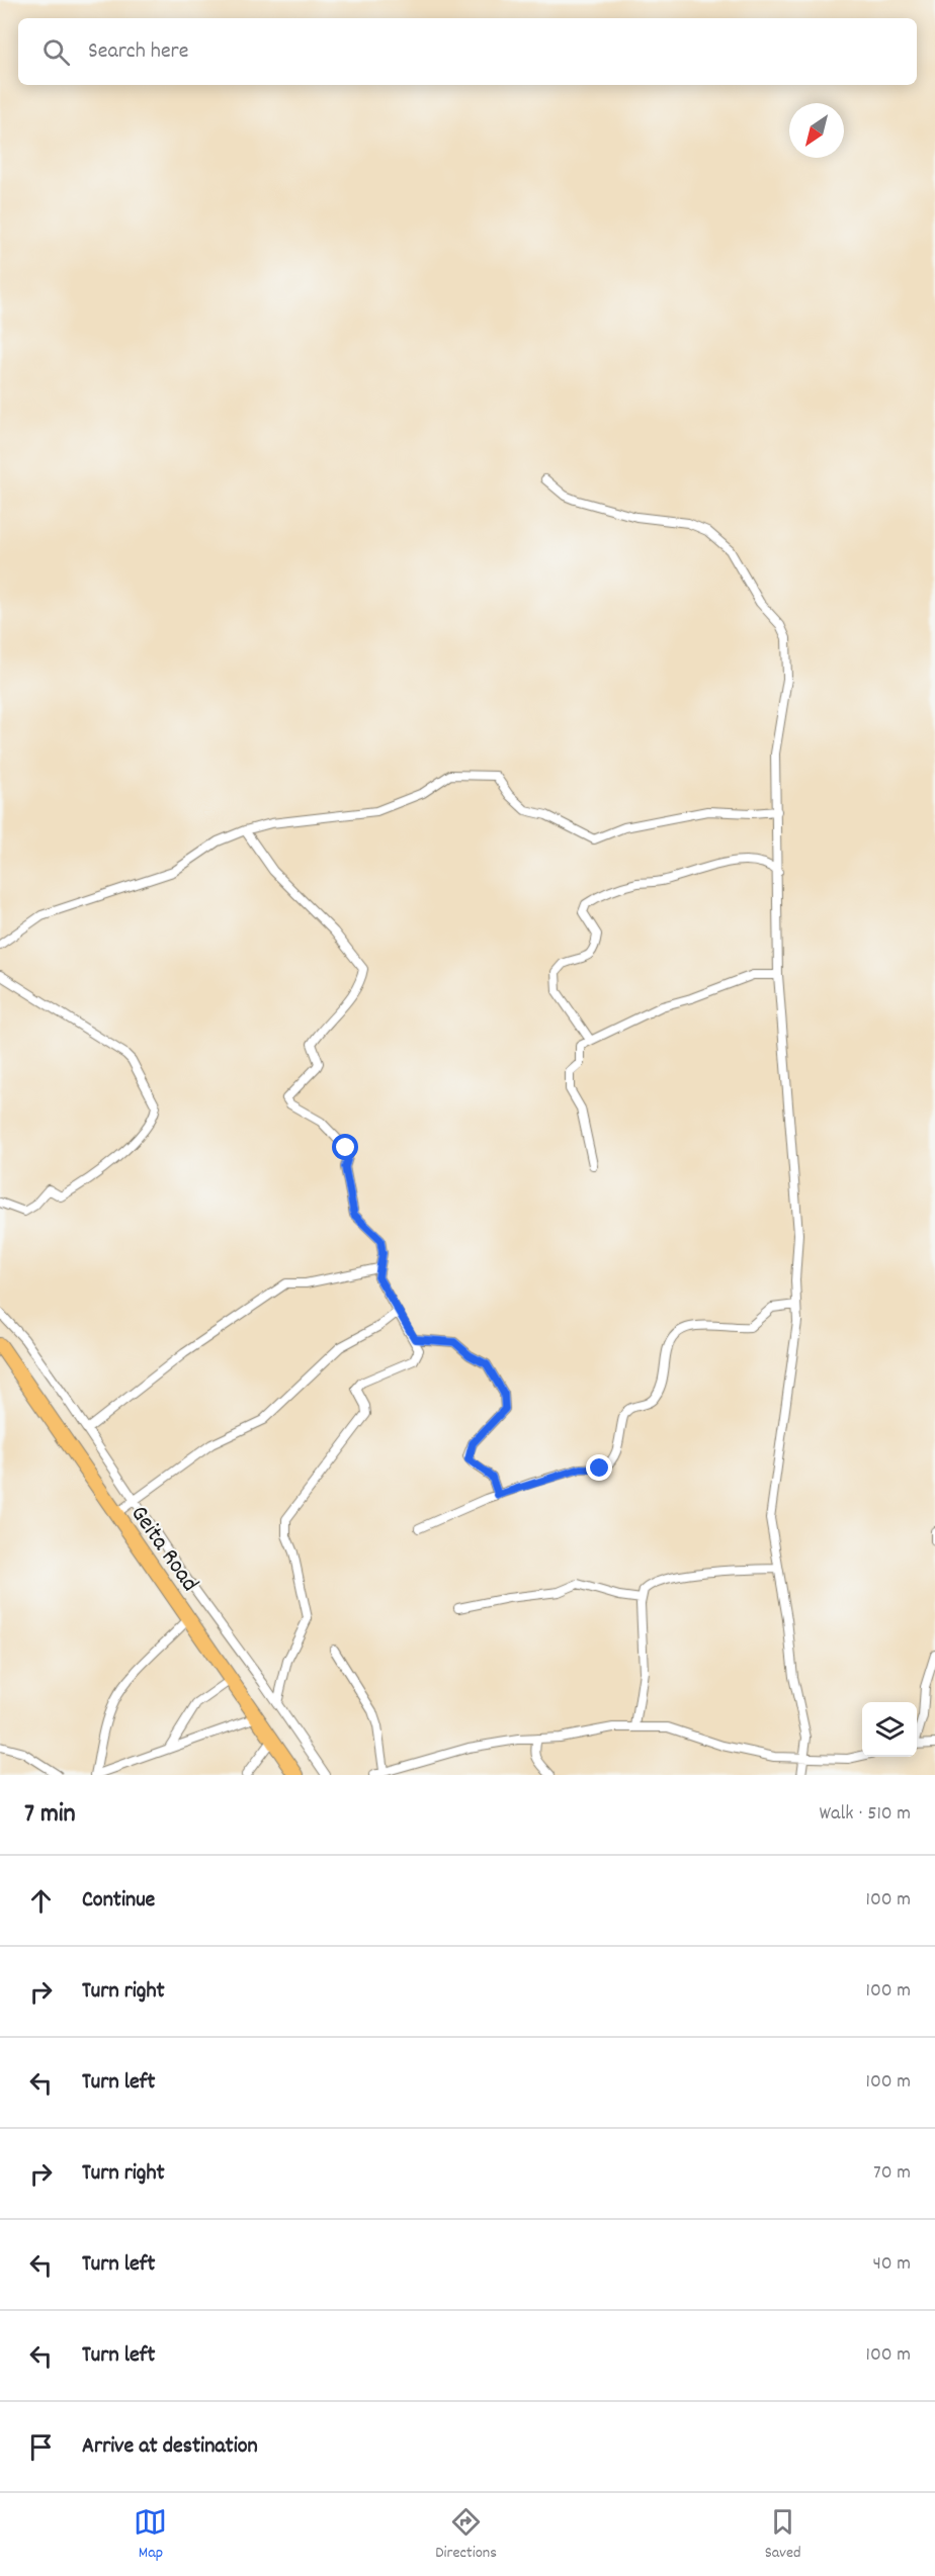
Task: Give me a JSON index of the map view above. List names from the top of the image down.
{
  "streets": {
    "highway": ["Geita Road"]
  },
  "north": "bottom left",
  "page": {
    "search": "Search here",
    "heading": ["7 min", "Walk · 510 m"],
    "list": [
      ["Continue", "100 m"],
      ["Turn right", "100 m"],
      ["Turn left", "100 m"],
      ["Turn right", "70 m"],
      ["Turn left", "40 m"],
      ["Turn left", "100 m"],
      "Arrive at destination"
    ],
    "nav": ["Map", "Directions", "Saved"]
  }
}
